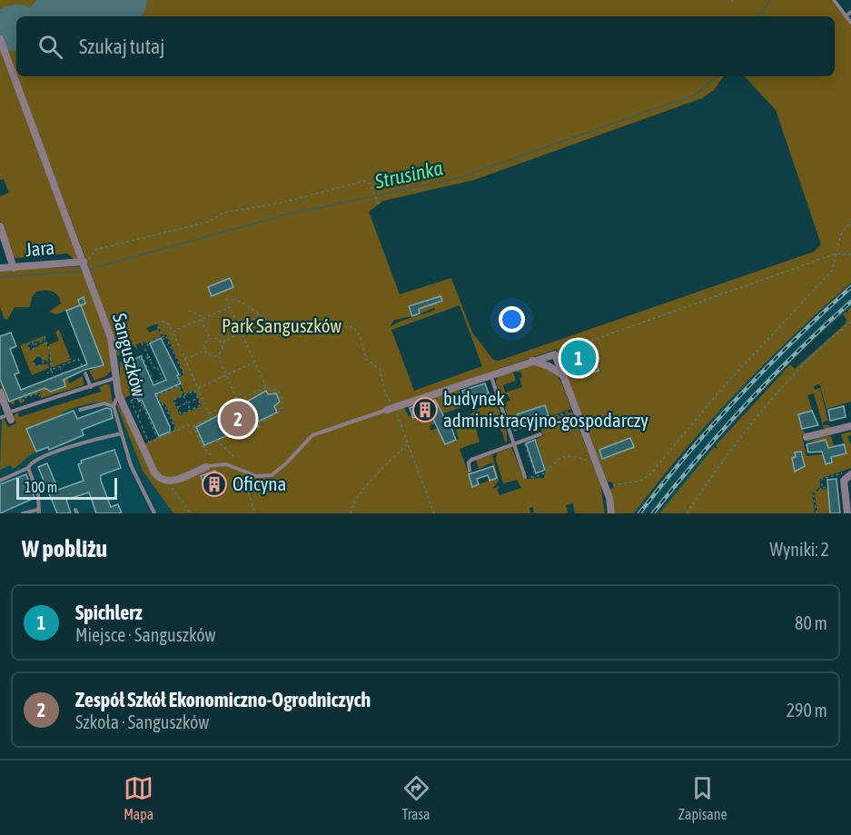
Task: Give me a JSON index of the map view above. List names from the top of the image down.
{
  "streets": {
    "street": ["Jara", "Sanguszków"]
  },
  "crossings": [
    ["Jara", "Sanguszków"]
  ],
  "water": ["Strusinka"],
  "parks": ["Park Sanguszków"],
  "places": {
    "building": ["budynek administracyjno-gospodarczy", "Oficyna"]
  },
  "scale_bar": "100 m",
  "page": {
    "search": "Szukaj tutaj",
    "pins": ["1", "2"],
    "scale": "100 m",
    "heading": ["W pobliżu", "Wyniki: 2"],
    "list": [
      {
        "mark": "1",
        "name": "Spichlerz",
        "note": "Miejsce · Sanguszków",
        "value": "80 m"
      },
      {
        "mark": "2",
        "name": "Zespół Szkół Ekonomiczno-Ogrodniczych",
        "note": "Szkoła · Sanguszków",
        "value": "290 m"
      }
    ],
    "nav": ["Mapa", "Trasa", "Zapisane"]
  }
}
